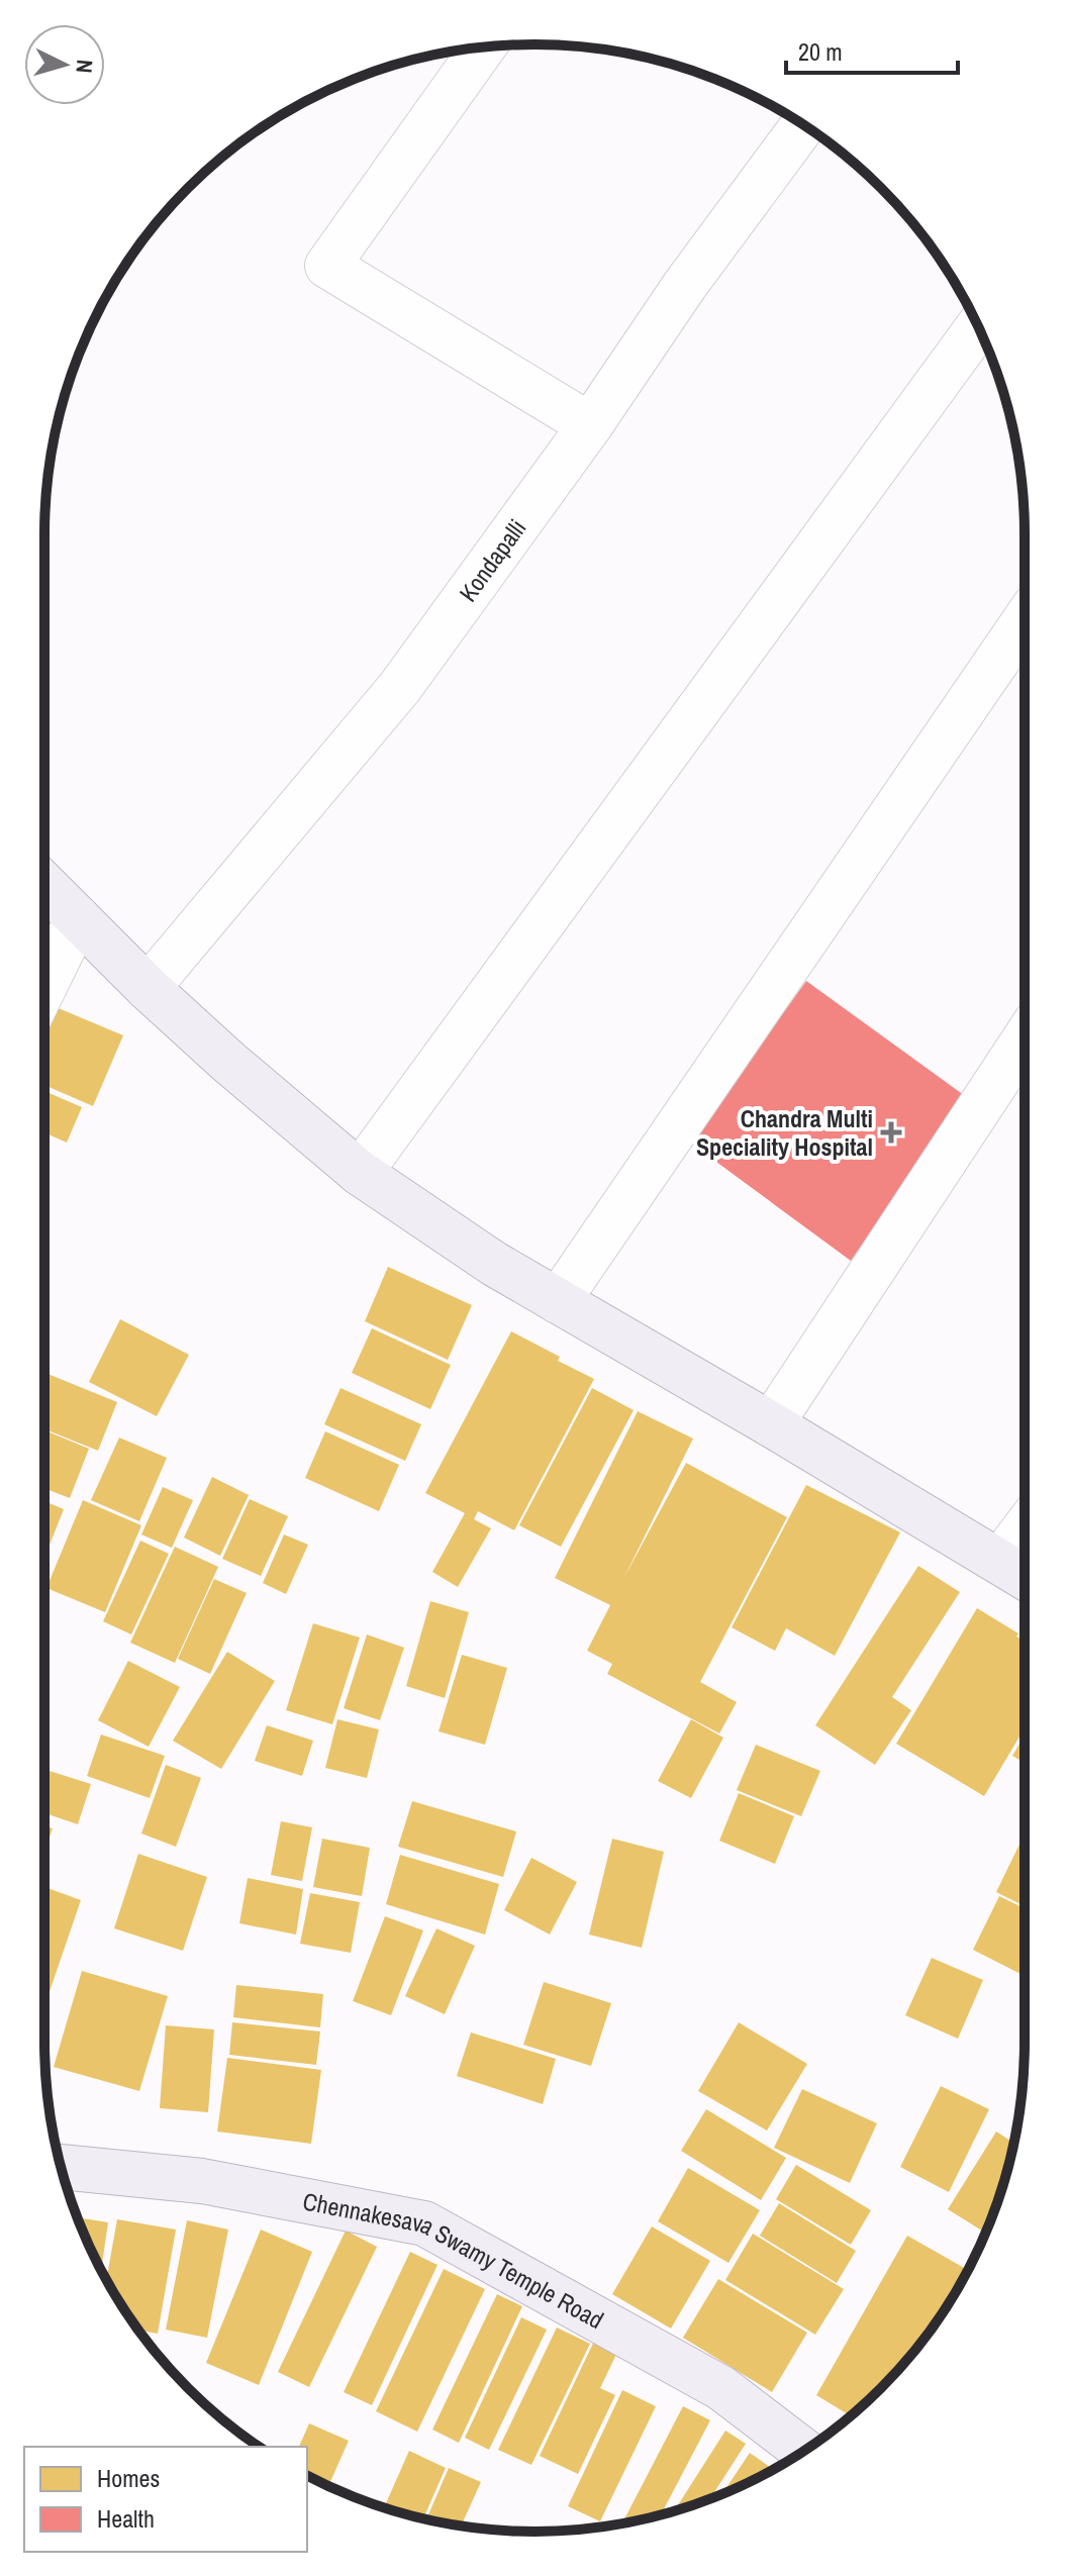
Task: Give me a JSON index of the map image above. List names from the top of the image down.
{
  "streets": {
    "main road": ["Chennakesava Swamy Temple Road"],
    "street": ["Kondapalli"]
  },
  "places": {
    "health": ["Chandra Multi Speciality Hospital"]
  },
  "legend": ["Homes", "Health"],
  "scale_bar": "20 m",
  "north": "right"
}
